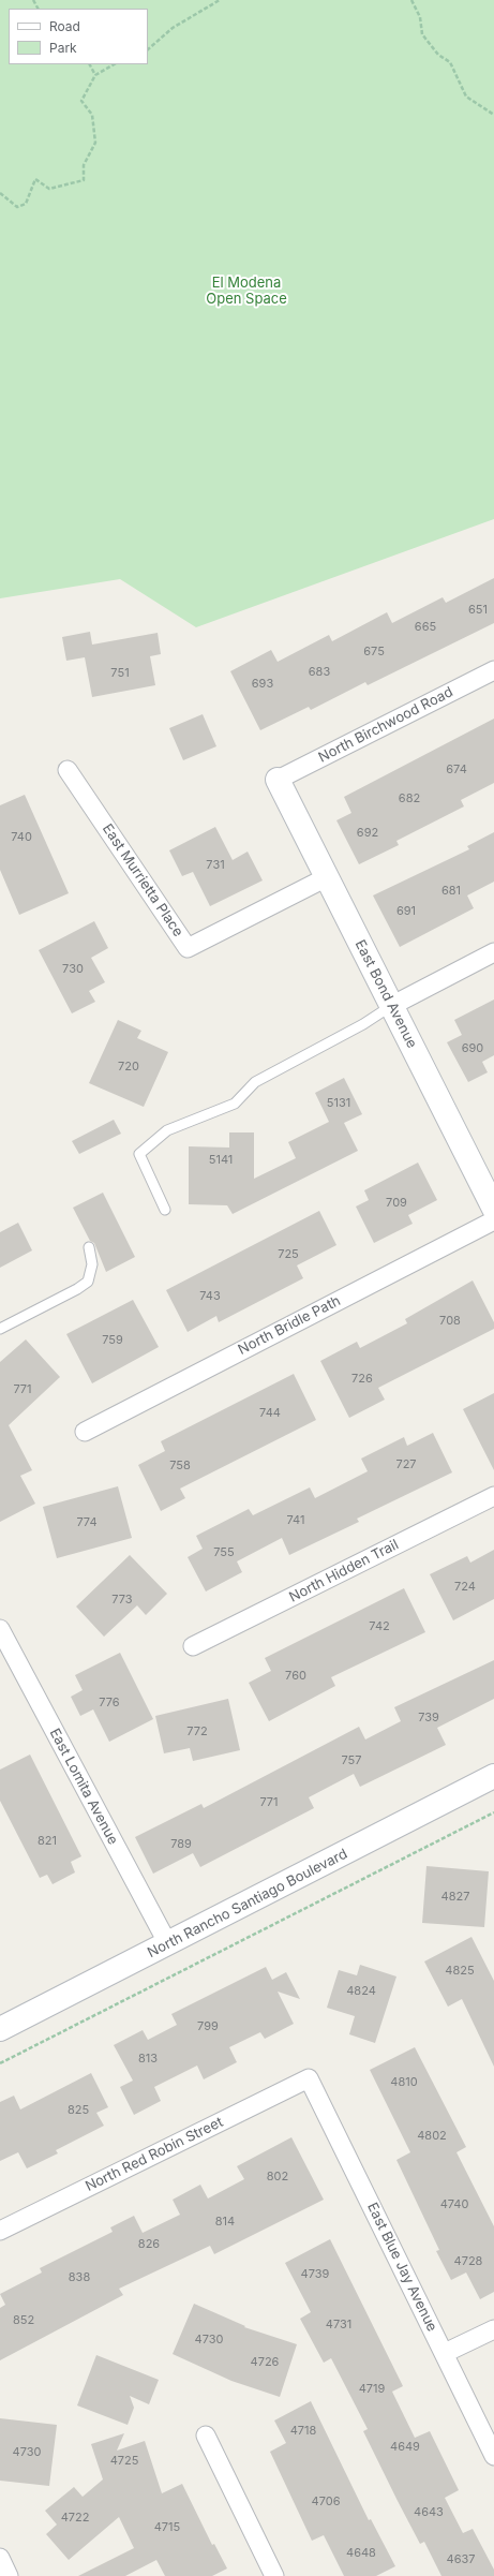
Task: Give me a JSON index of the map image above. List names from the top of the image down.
{
  "streets": {
    "street": [
      "North Birchwood Road",
      "East Murrietta Place",
      "East Bond Avenue",
      "North Bridle Path",
      "North Hidden Trail",
      "East Lomita Avenue",
      "North Rancho Santiago Boulevard",
      "North Red Robin Street",
      "East Blue Jay Avenue"
    ]
  },
  "crossings": [
    ["North Birchwood Road", "East Bond Avenue"],
    ["East Murrietta Place", "East Bond Avenue"],
    ["East Lomita Avenue", "North Rancho Santiago Boulevard"],
    ["North Red Robin Street", "East Blue Jay Avenue"]
  ],
  "parks": ["El Modena Open Space"],
  "house_numbers": [
    "651",
    "665",
    "675",
    "683",
    "751",
    "693",
    "674",
    "682",
    "692",
    "740",
    "731",
    "681",
    "691",
    "730",
    "690",
    "720",
    "5131",
    "5141",
    "709",
    "725",
    "743",
    "708",
    "759",
    "726",
    "771",
    "744",
    "727",
    "758",
    "741",
    "774",
    "755",
    "724",
    "773",
    "742",
    "760",
    "776",
    "739",
    "772",
    "757",
    "771",
    "821",
    "789",
    "4827",
    "4825",
    "4824",
    "799",
    "813",
    "4810",
    "825",
    "4802",
    "802",
    "4740",
    "814",
    "826",
    "4728",
    "4739",
    "838",
    "852",
    "4731",
    "4730",
    "4726",
    "4719",
    "4718",
    "4649",
    "4730",
    "4725",
    "4706",
    "4643",
    "4722",
    "4715",
    "4648",
    "4637"
  ],
  "legend": ["Road", "Park"]
}
